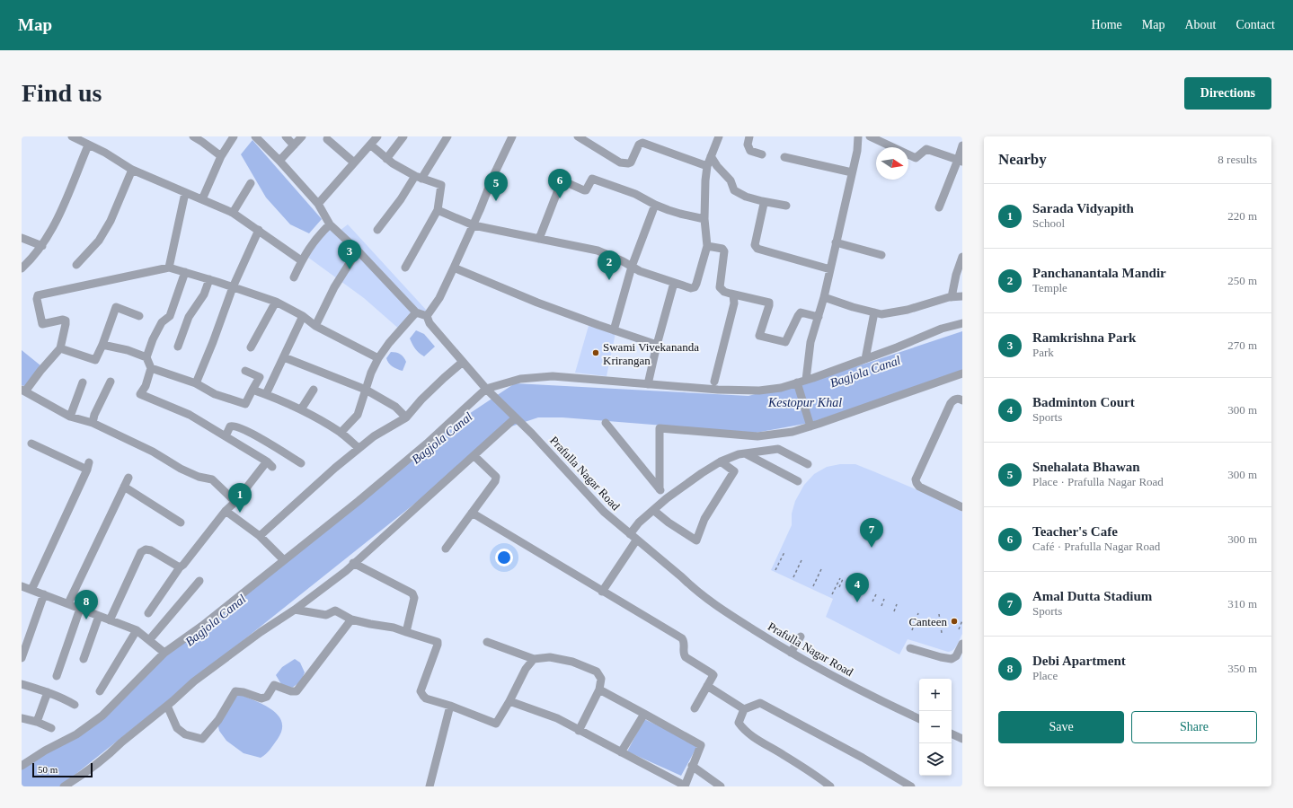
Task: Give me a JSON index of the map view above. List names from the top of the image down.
{
  "streets": {
    "street": ["Prafulla Nagar Road"]
  },
  "water": ["Bagjola Canal", "Kestopur Khal"],
  "places": ["Swami Vivekananda Krirangan", "Canteen"],
  "scale_bar": "50 m",
  "north": "right",
  "page": {
    "header": "Map",
    "nav": [
      "Home",
      "Map",
      "About",
      "Contact"
    ],
    "buttons": [
      "Directions",
      ["Save", "Share"]
    ],
    "title": "Find us",
    "heading": ["Nearby", "8 results"],
    "pins": [
      "6",
      "5",
      "3",
      "2",
      "1",
      "7",
      "4",
      "8"
    ],
    "list": [
      {
        "mark": "1",
        "name": "Sarada Vidyapith",
        "note": "School",
        "value": "220 m"
      },
      {
        "mark": "2",
        "name": "Panchanantala Mandir",
        "note": "Temple",
        "value": "250 m"
      },
      {
        "mark": "3",
        "name": "Ramkrishna Park",
        "note": "Park",
        "value": "270 m"
      },
      {
        "mark": "4",
        "name": "Badminton Court",
        "note": "Sports",
        "value": "300 m"
      },
      {
        "mark": "5",
        "name": "Snehalata Bhawan",
        "note": "Place · Prafulla Nagar Road",
        "value": "300 m"
      },
      {
        "mark": "6",
        "name": "Teacher's Cafe",
        "note": "Café · Prafulla Nagar Road",
        "value": "300 m"
      },
      {
        "mark": "7",
        "name": "Amal Dutta Stadium",
        "note": "Sports",
        "value": "310 m"
      },
      {
        "mark": "8",
        "name": "Debi Apartment",
        "note": "Place",
        "value": "350 m"
      }
    ],
    "map_buttons": ["+", "−"],
    "scale": "50 m"
  }
}
